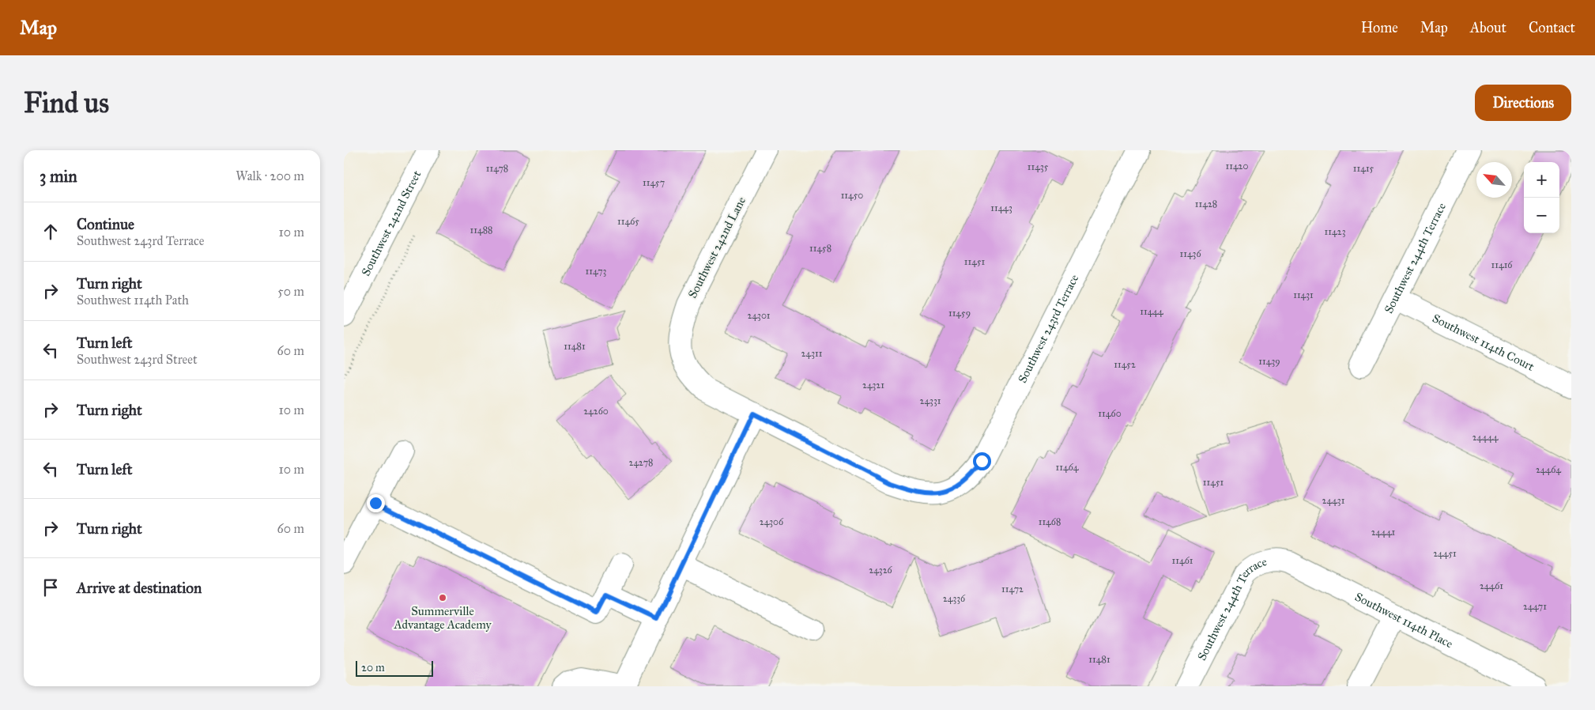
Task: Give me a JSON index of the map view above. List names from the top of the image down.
{
  "streets": {
    "street": [
      "Southwest 242nd Street",
      "Southwest 242nd Lane",
      "Southwest 244th Terrace",
      "Southwest 243rd Terrace",
      "Southwest 114th Court",
      "Southwest 114th Place"
    ]
  },
  "crossings": [
    ["Southwest 242nd Lane", "Southwest 243rd Terrace"],
    ["Southwest 244th Terrace", "Southwest 114th Court"],
    ["Southwest 244th Terrace", "Southwest 114th Place"]
  ],
  "places": ["Summerville Advantage Academy"],
  "house_numbers": [
    "11420",
    "11435",
    "11478",
    "11415",
    "11457",
    "11450",
    "11428",
    "11443",
    "11465",
    "11488",
    "11423",
    "11458",
    "11436",
    "11451",
    "11416",
    "11473",
    "11431",
    "11444",
    "11459",
    "24301",
    "11481",
    "24311",
    "11439",
    "11452",
    "24321",
    "24331",
    "24260",
    "11460",
    "24444",
    "24278",
    "11464",
    "24464",
    "11451",
    "24431",
    "24306",
    "11468",
    "24441",
    "24451",
    "11461",
    "24326",
    "24461",
    "11472",
    "24336",
    "24471",
    "11481"
  ],
  "scale_bar": "20 m",
  "north": "top left",
  "page": {
    "header": "Map",
    "nav": [
      "Home",
      "Map",
      "About",
      "Contact"
    ],
    "buttons": "Directions",
    "title": "Find us",
    "heading": ["3 min", "Walk · 200 m"],
    "map_buttons": ["+", "−"],
    "list": [
      ["Continue", "Southwest 243rd Terrace", "10 m"],
      ["Turn right", "Southwest 114th Path", "50 m"],
      ["Turn left", "Southwest 243rd Street", "60 m"],
      ["Turn right", "10 m"],
      ["Turn left", "10 m"],
      ["Turn right", "60 m"],
      "Arrive at destination"
    ],
    "scale": "20 m"
  }
}
